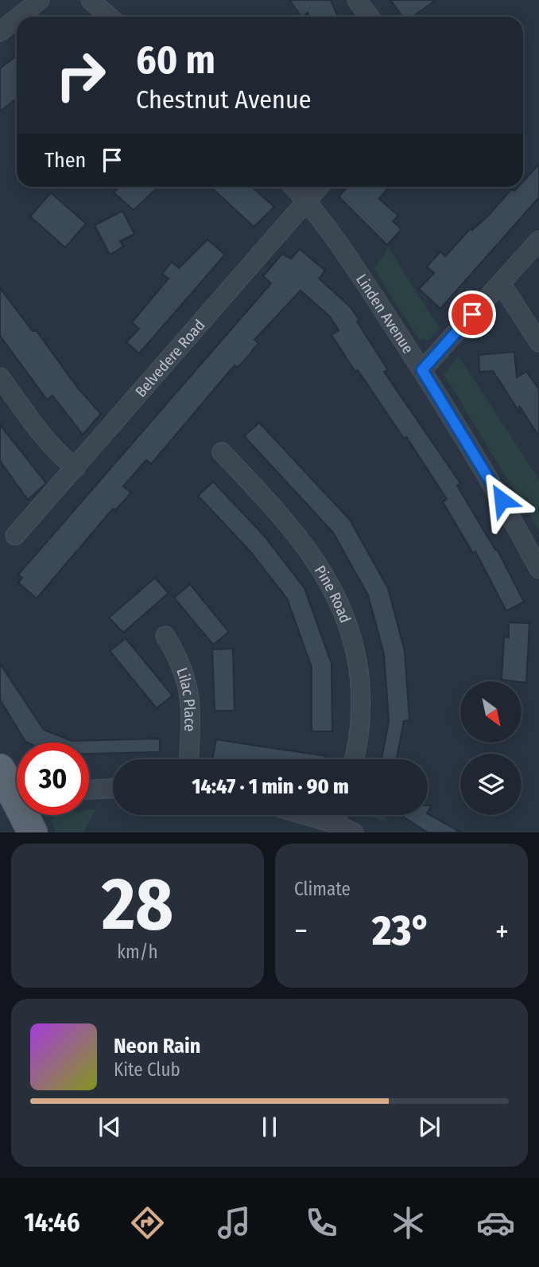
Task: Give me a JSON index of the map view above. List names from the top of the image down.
{
  "streets": {
    "street": [
      "Linden Avenue",
      "Belvedere Road",
      "Pine Road",
      "Lilac Place"
    ]
  },
  "crossings": [
    ["Linden Avenue", "Belvedere Road"]
  ],
  "north": "bottom right",
  "page": {
    "turn": ["60 m", "Chestnut Avenue"],
    "then": "Then",
    "limit": "30",
    "trip": "14:47 · 1 min · 90 m",
    "tile": [
      ["28", "km/h"],
      "Climate"
    ],
    "heat": ["−", "23°", "+"],
    "song": ["Neon Rain", "Kite Club"],
    "tabs": "14:46"
  }
}
